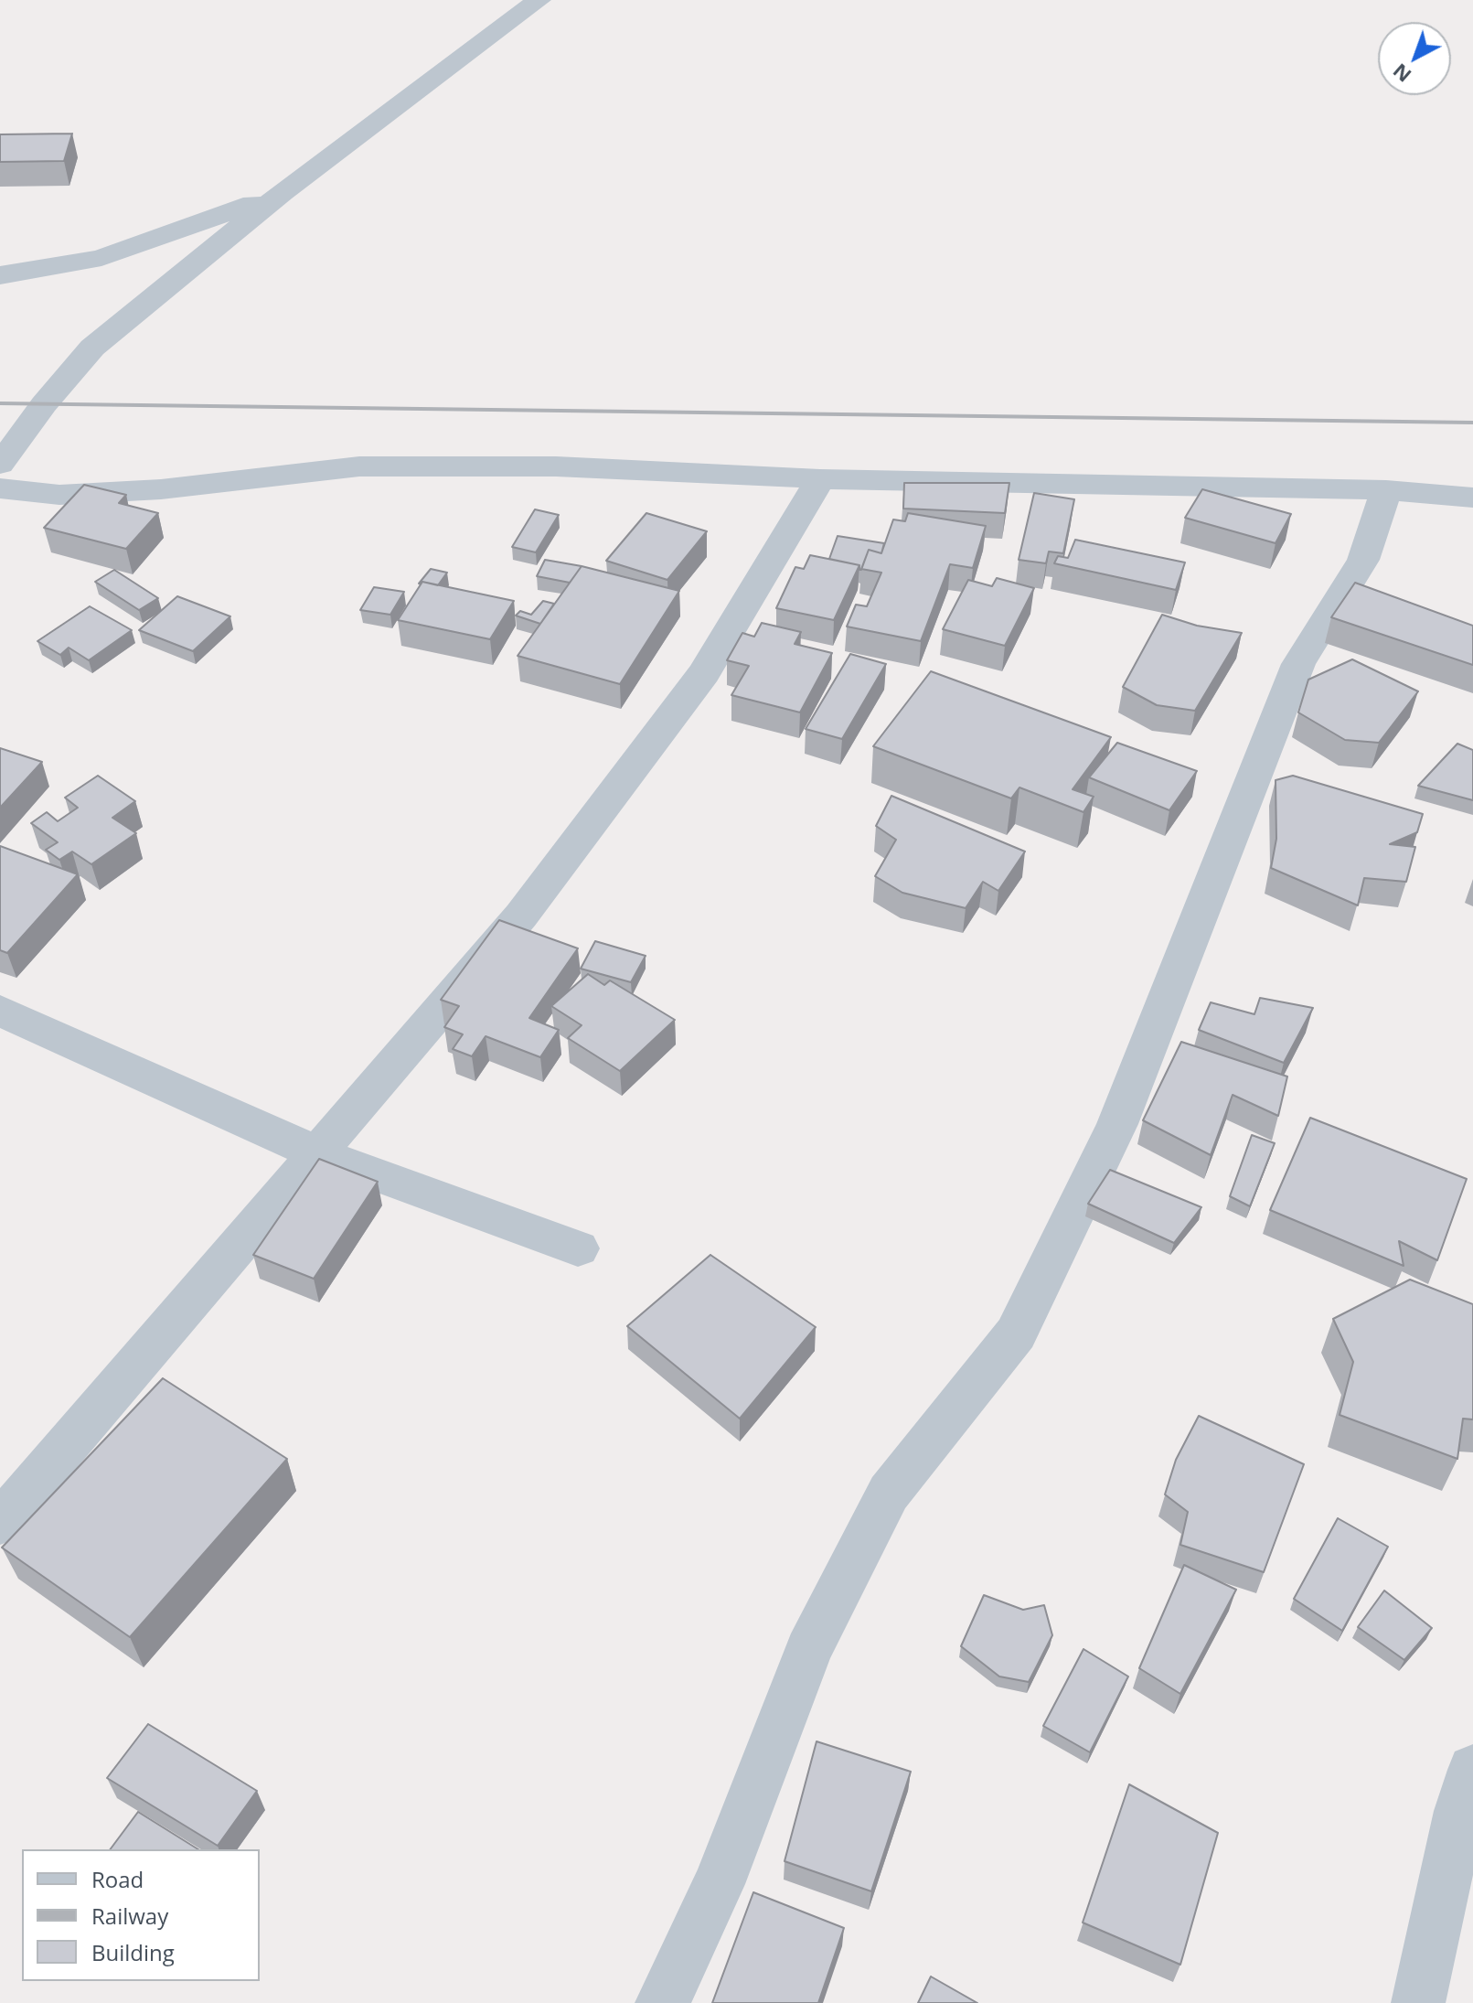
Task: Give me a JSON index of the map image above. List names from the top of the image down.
{
  "legend": ["Road", "Railway", "Building"],
  "north": "bottom left"
}
